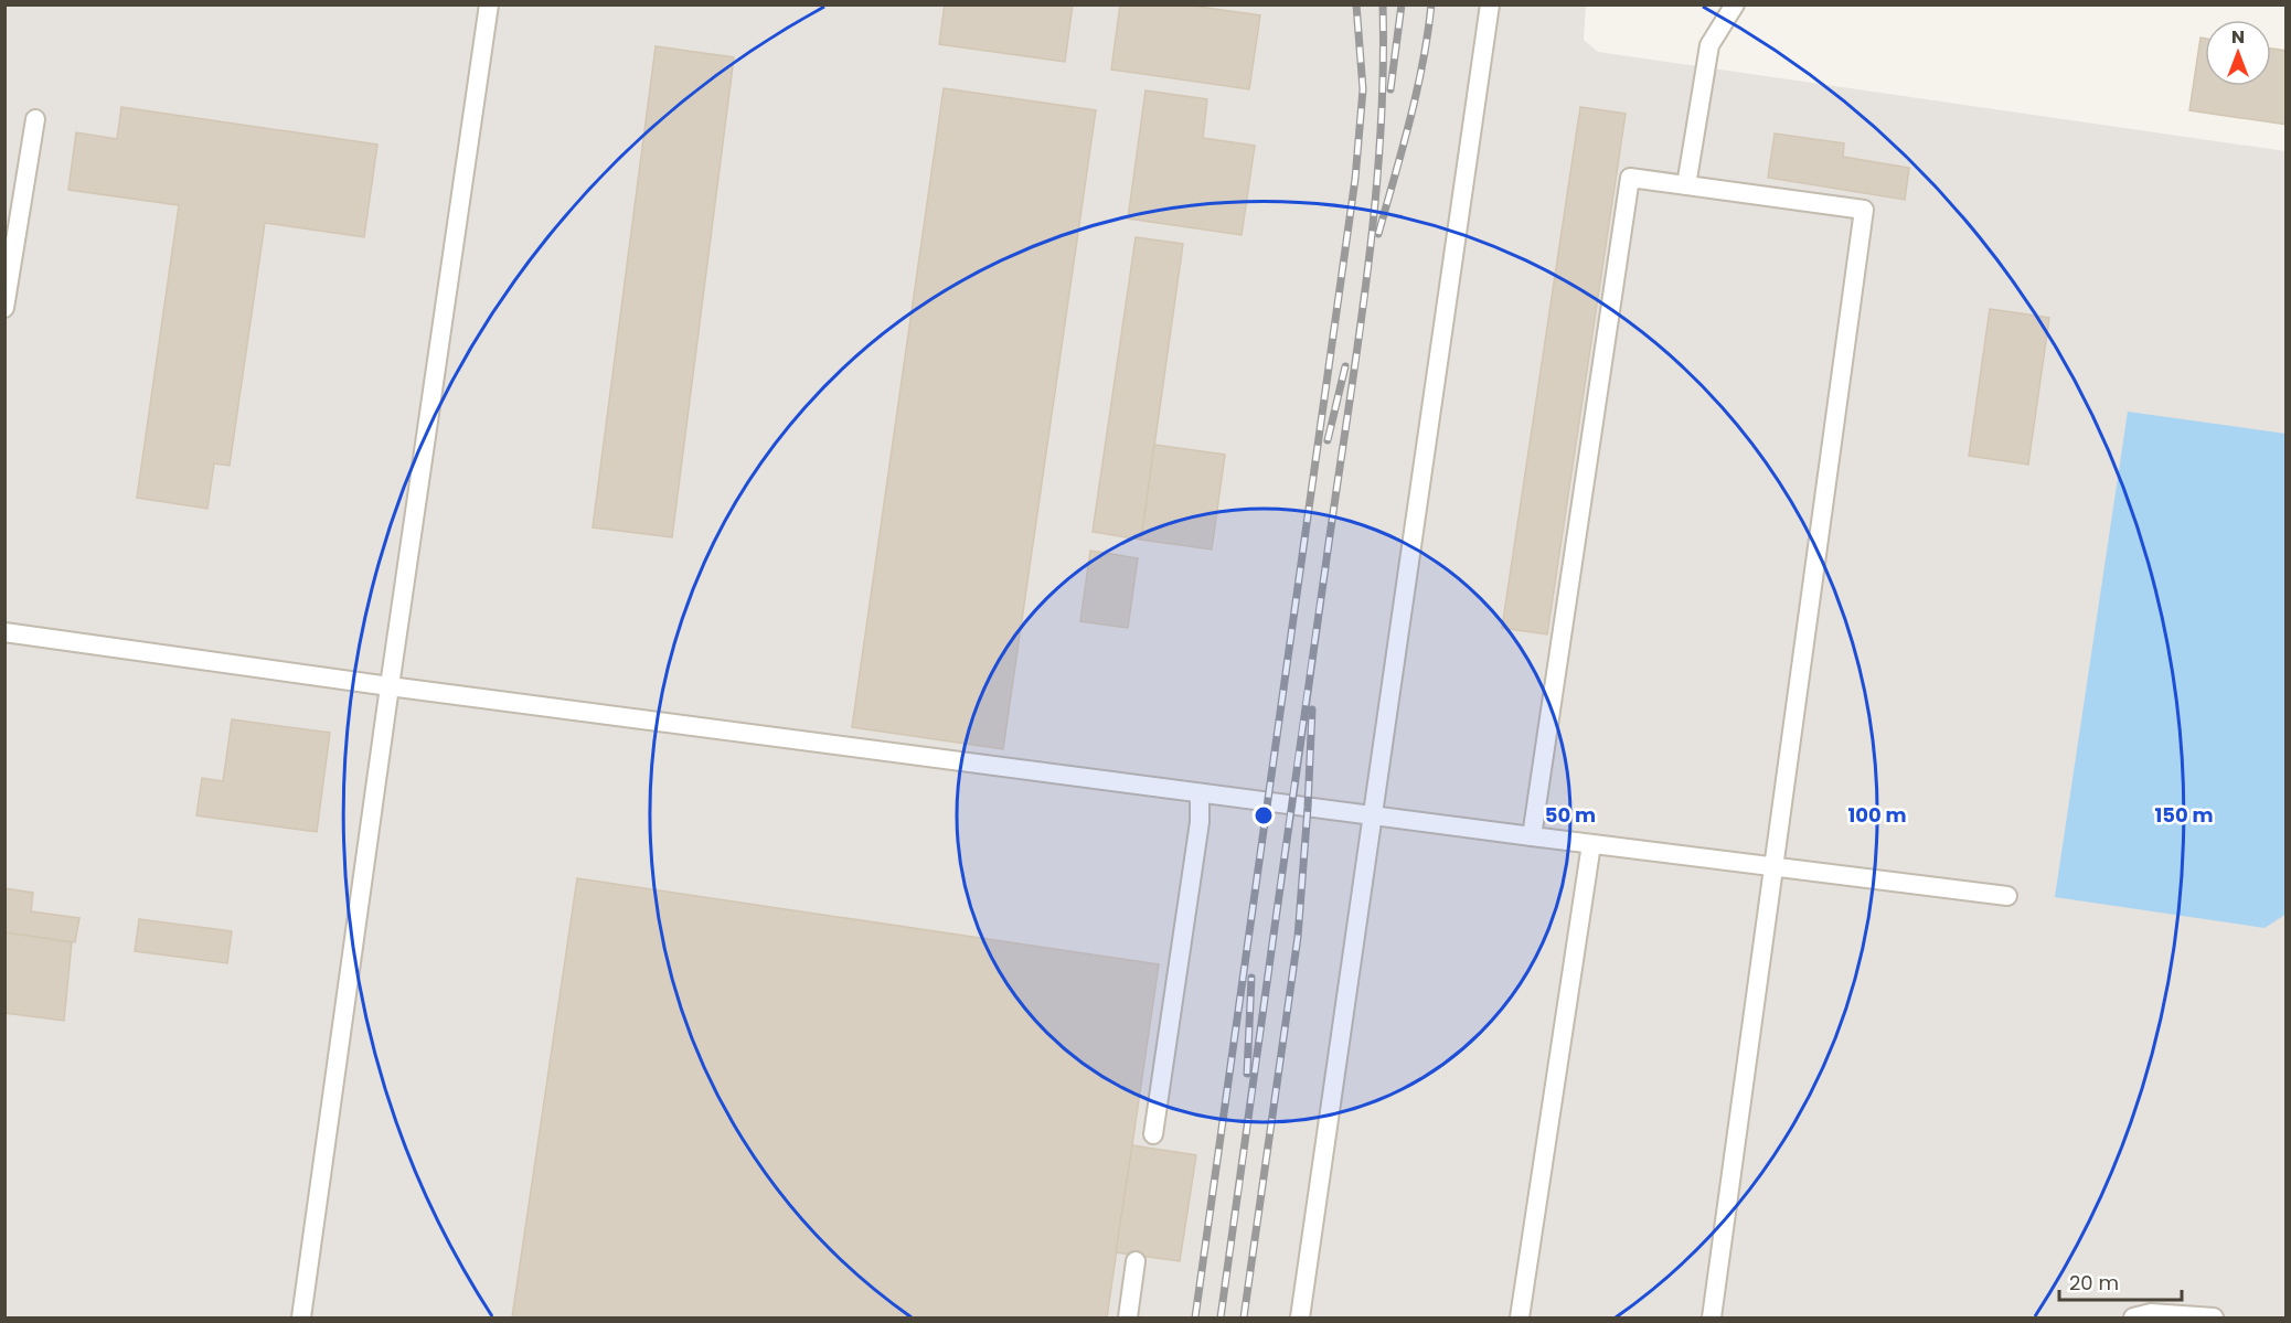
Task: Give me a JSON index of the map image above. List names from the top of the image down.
{
  "scale_bar": "20 m",
  "north": "top",
  "rings": ["50 m", "100 m", "150 m"]
}
